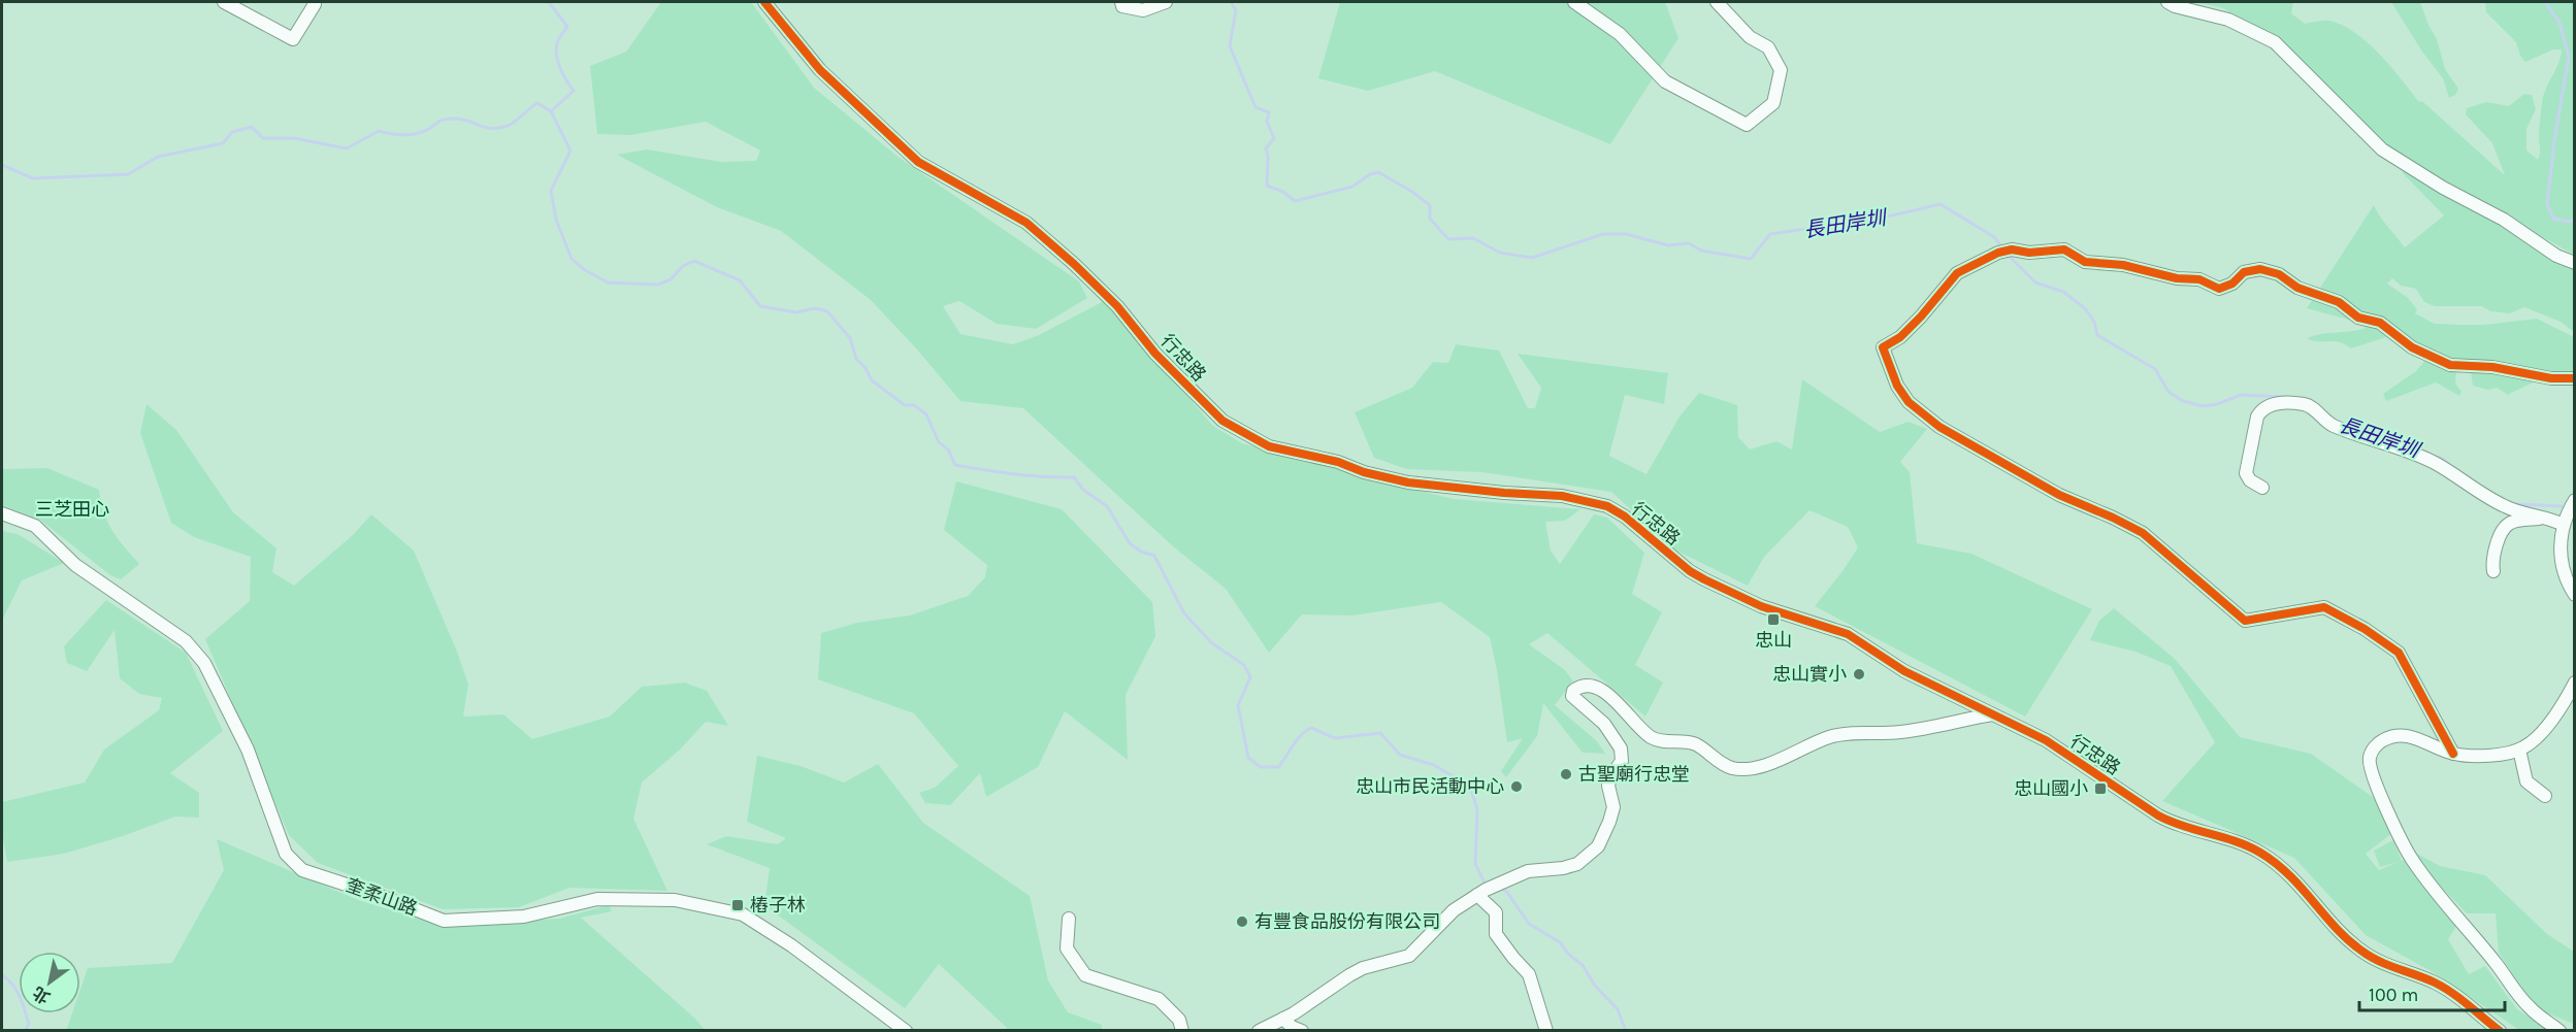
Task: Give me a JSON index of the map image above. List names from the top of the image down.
{
  "streets": {
    "street": ["行忠路", "奎柔山路"]
  },
  "water": ["長田岸圳"],
  "parks": ["三芝田心"],
  "places": {
    "transit": ["忠山", "忠山國小", "樁子林"],
    "other": [
      "忠山實小",
      "古聖廟行忠堂",
      "忠山市民活動中心",
      "有豐食品股份有限公司"
    ]
  },
  "scale_bar": "100 m",
  "north": "bottom left"
}
